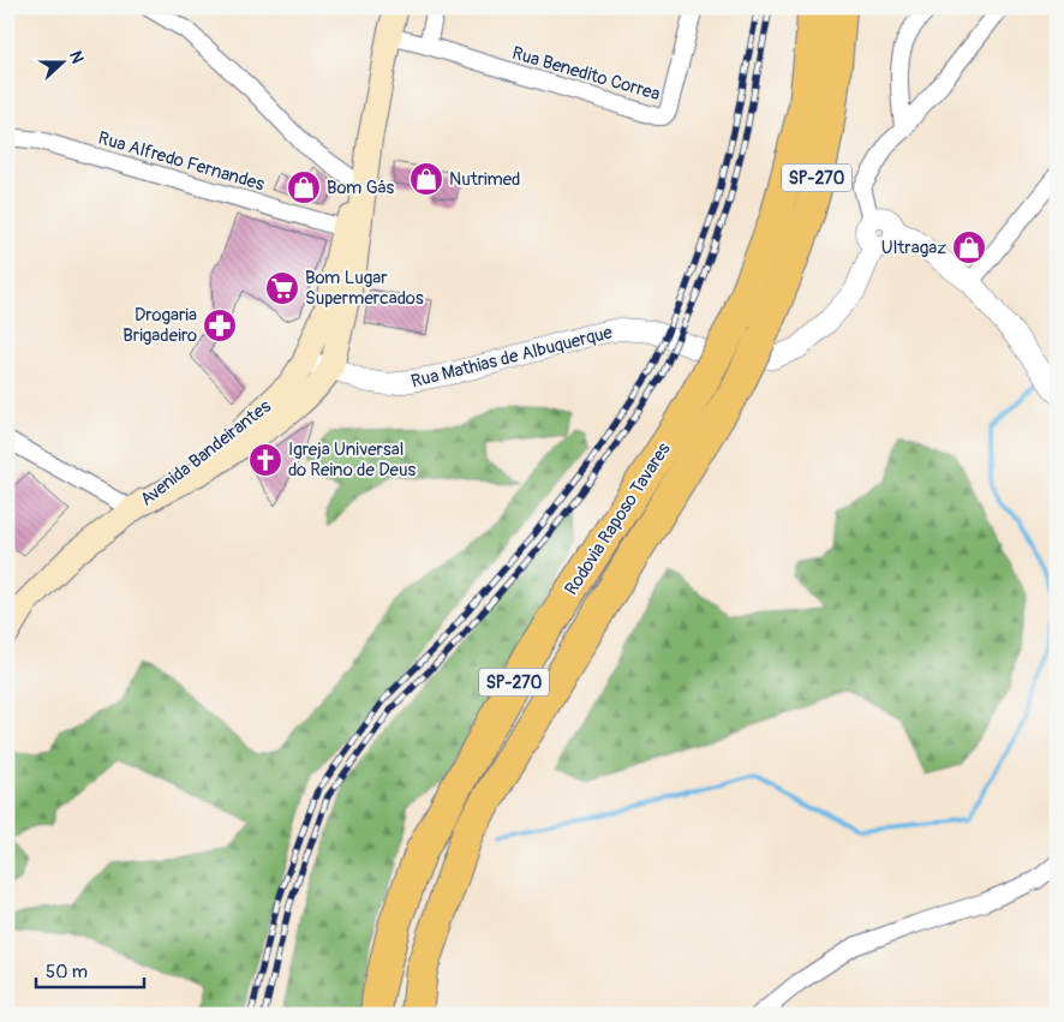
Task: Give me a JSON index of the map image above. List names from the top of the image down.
{
  "streets": {
    "highway": ["SP-270", "Rodovia Raposo Tavares"],
    "main road": ["Avenida Bandeirantes"],
    "street": ["Rua Benedito Correa", "Rua Alfredo Fernandes", "Rua Mathias de Albuquerque"]
  },
  "crossings": [
    ["Rua Benedito Correa", "Avenida Bandeirantes"],
    ["Rua Alfredo Fernandes", "Avenida Bandeirantes"],
    ["Rua Mathias de Albuquerque", "Avenida Bandeirantes"]
  ],
  "places": {
    "shop": ["Nutrimed", "Bom Gás", "Ultragaz"],
    "supermarket": ["Bom Lugar Supermercados"],
    "pharmacy": ["Drogaria Brigadeiro"],
    "church": ["Igreja Universal do Reino de Deus"]
  },
  "scale_bar": "50 m",
  "north": "right"
}
